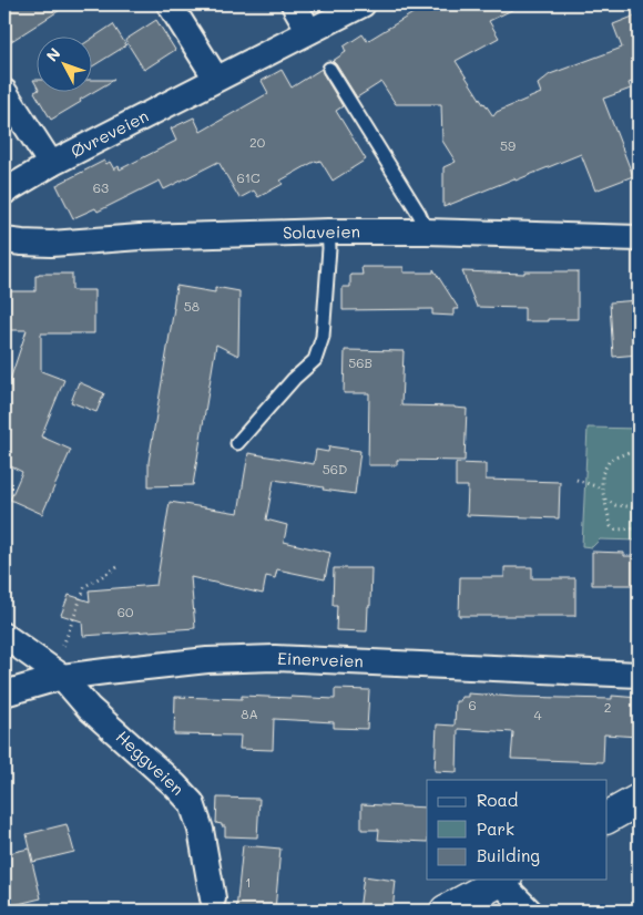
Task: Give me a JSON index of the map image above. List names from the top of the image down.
{
  "streets": {
    "street": [
      "Øvreveien",
      "Solaveien",
      "Einerveien",
      "Heggveien"
    ]
  },
  "crossings": [
    ["Einerveien", "Heggveien"]
  ],
  "house_numbers": [
    "20",
    "59",
    "61C",
    "63",
    "58",
    "56B",
    "56D",
    "60",
    "6",
    "2",
    "8A",
    "4",
    "1"
  ],
  "legend": ["Road", "Park", "Building"],
  "north": "top left"
}
